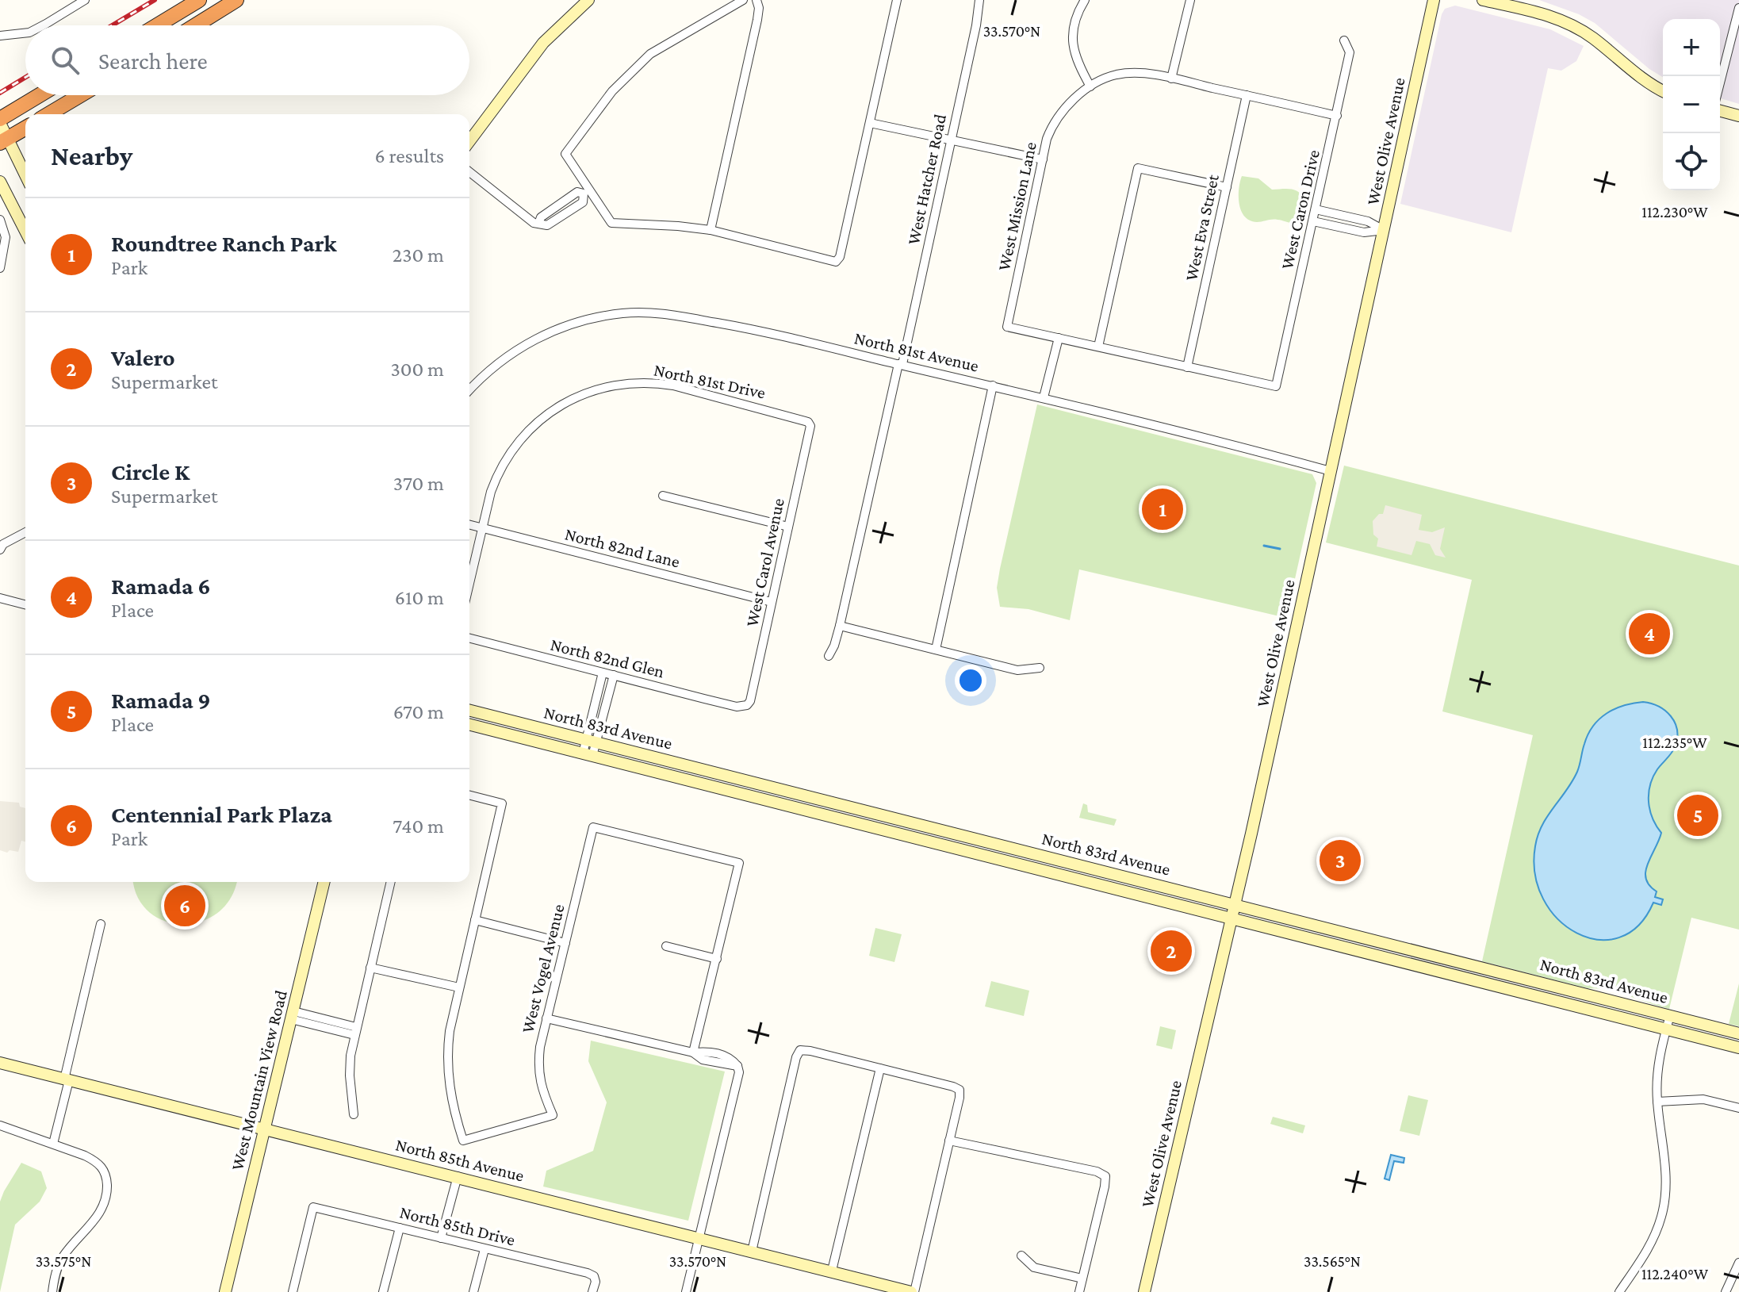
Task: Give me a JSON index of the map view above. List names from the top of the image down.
{
  "streets": {
    "main road": [
      "West Olive Avenue",
      "North 83rd Avenue",
      "West Mountain View Road",
      "North 85th Avenue"
    ],
    "street": [
      "West Hatcher Road",
      "West Mission Lane",
      "West Caron Drive",
      "West Eva Street",
      "North 81st Avenue",
      "North 81st Drive",
      "North 82nd Lane",
      "West Carol Avenue",
      "North 82nd Glen",
      "West Vogel Avenue",
      "North 85th Drive"
    ]
  },
  "crossings": [
    ["West Olive Avenue", "North 81st Avenue"],
    ["West Olive Avenue", "North 83rd Avenue"],
    ["West Hatcher Road", "North 81st Avenue"],
    ["West Caron Drive", "West Eva Street"],
    ["North 81st Drive", "North 82nd Lane"],
    ["North 81st Drive", "West Carol Avenue"],
    ["North 82nd Lane", "West Carol Avenue"],
    ["West Carol Avenue", "North 82nd Glen"],
    ["West Mountain View Road", "North 85th Avenue"]
  ],
  "page": {
    "map_buttons": ["+", "−"],
    "search": "Search here",
    "heading": ["Nearby", "6 results"],
    "list": [
      {
        "mark": "1",
        "name": "Roundtree Ranch Park",
        "note": "Park",
        "value": "230 m"
      },
      {
        "mark": "2",
        "name": "Valero",
        "note": "Supermarket",
        "value": "300 m"
      },
      {
        "mark": "3",
        "name": "Circle K",
        "note": "Supermarket",
        "value": "370 m"
      },
      {
        "mark": "4",
        "name": "Ramada 6",
        "note": "Place",
        "value": "610 m"
      },
      {
        "mark": "5",
        "name": "Ramada 9",
        "note": "Place",
        "value": "670 m"
      },
      {
        "mark": "6",
        "name": "Centennial Park Plaza",
        "note": "Park",
        "value": "740 m"
      }
    ],
    "pins": [
      "1",
      "4",
      "5",
      "3",
      "6",
      "2"
    ]
  },
  "coordinates": [
    "33.570°N",
    "112.230°W",
    "112.235°W",
    "33.575°N",
    "33.565°N",
    "112.240°W"
  ]
}
